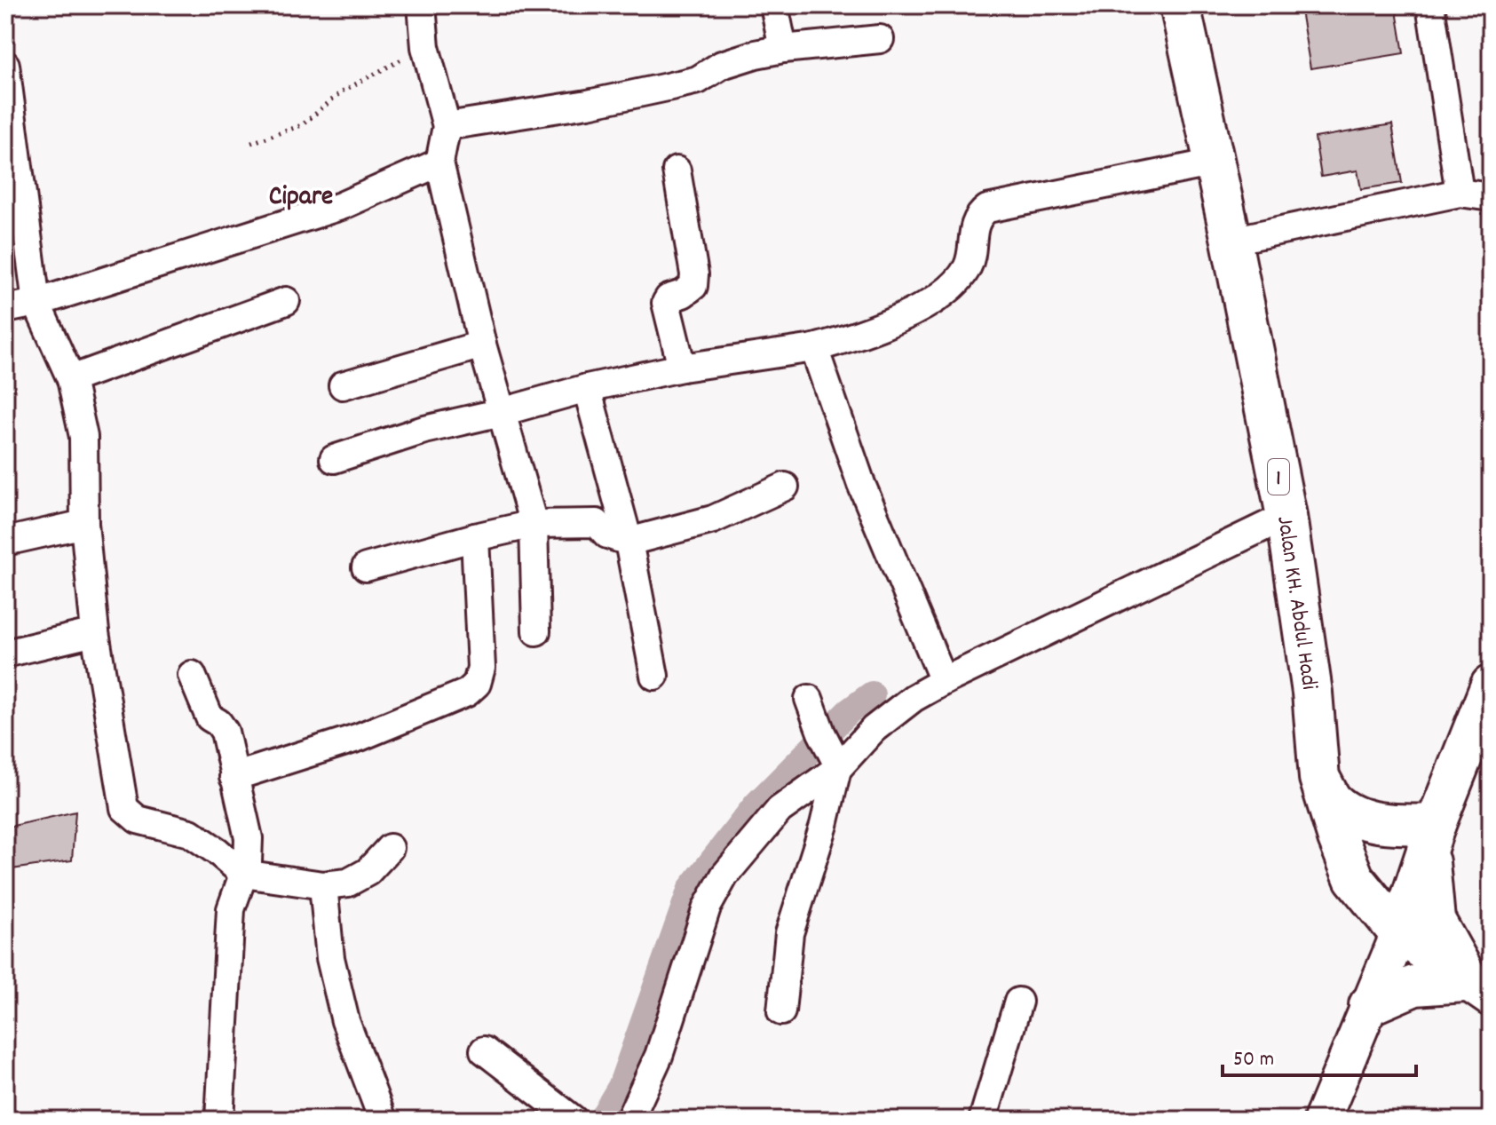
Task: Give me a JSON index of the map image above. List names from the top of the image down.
{
  "streets": {
    "highway": ["1", "Jalan KH. Abdul Hadi"]
  },
  "districts": ["Cipare"],
  "scale_bar": "50 m"
}
